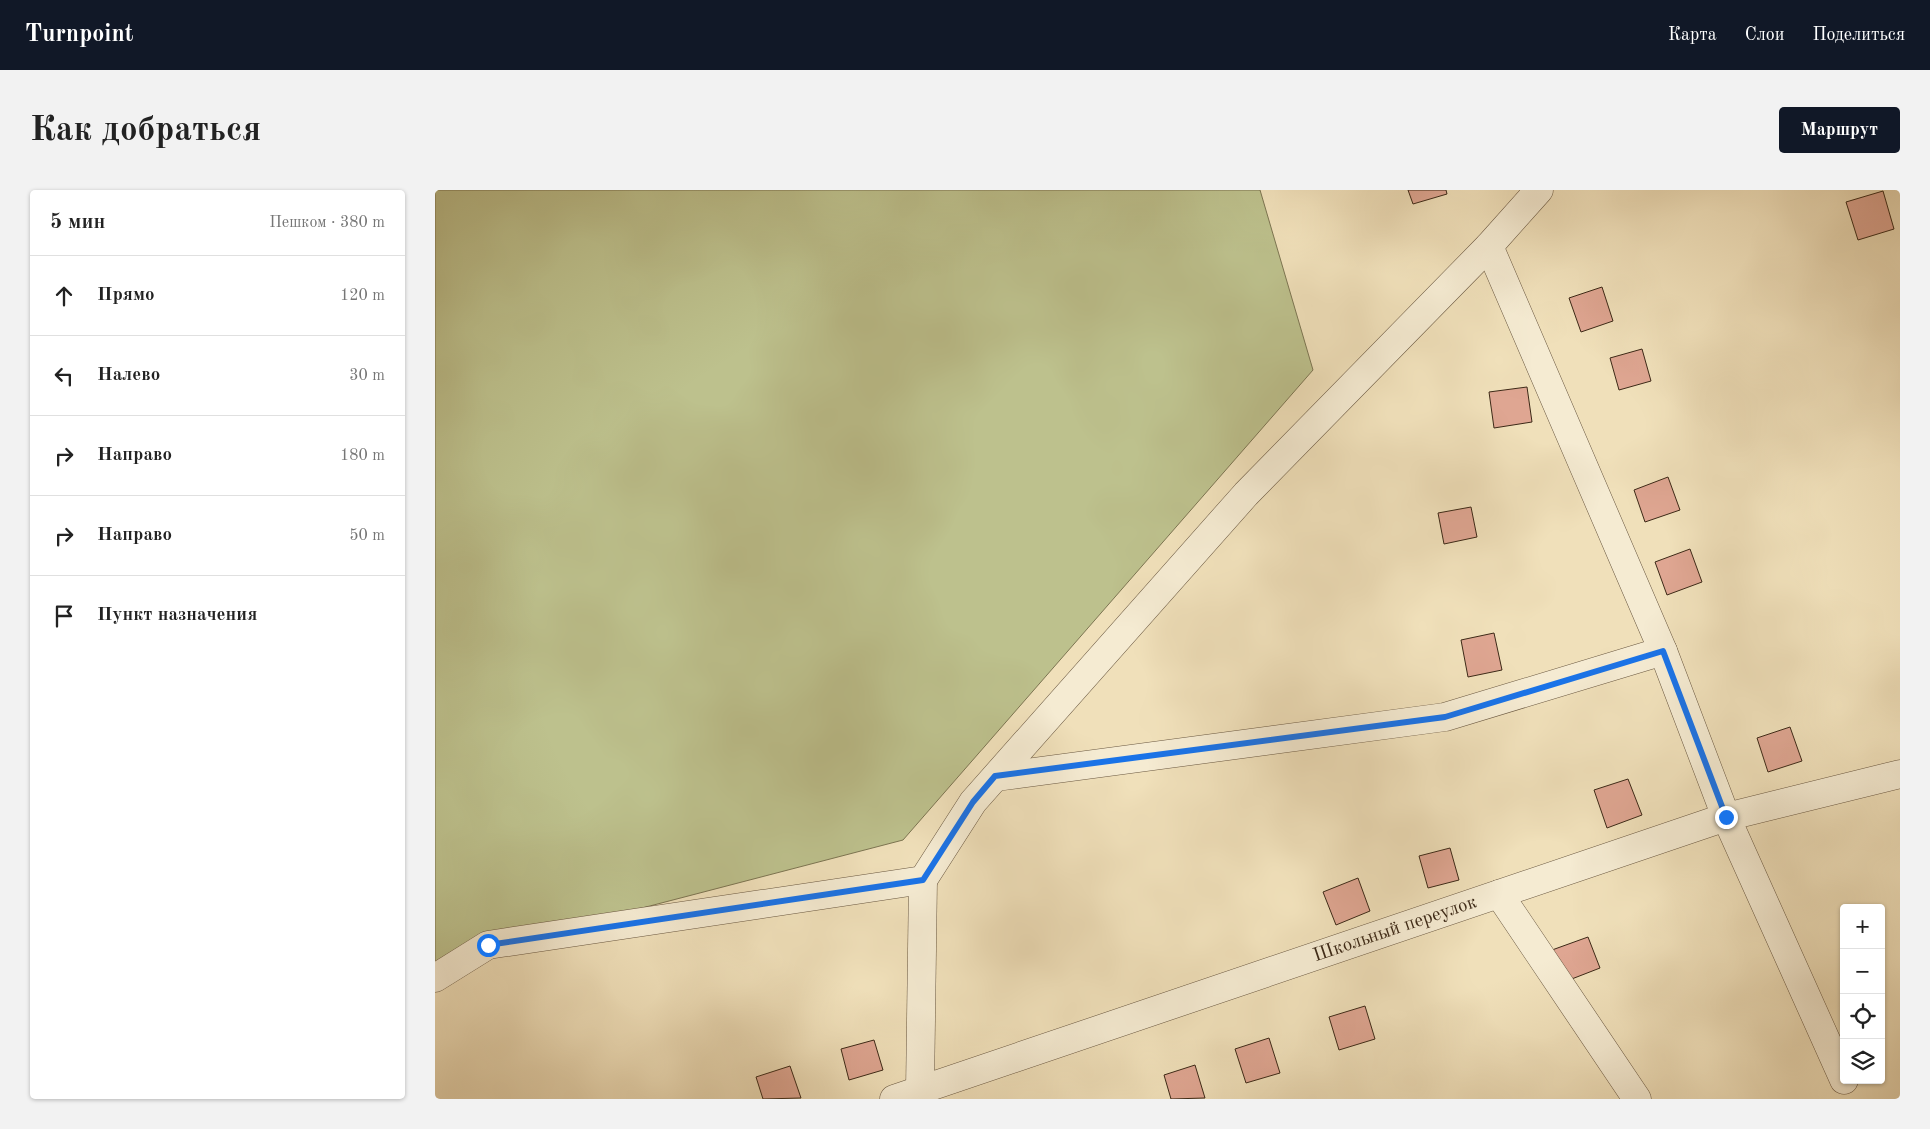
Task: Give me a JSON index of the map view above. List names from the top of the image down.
{
  "streets": {
    "street": ["Школьный переулок"]
  },
  "page": {
    "header": "Turnpoint",
    "nav": ["Карта", "Слои", "Поделиться"],
    "buttons": "Маршрут",
    "title": "Как добраться",
    "heading": ["5 мин", "Пешком · 380 m"],
    "list": [
      ["Прямо", "120 m"],
      ["Налево", "30 m"],
      ["Направо", "180 m"],
      ["Направо", "50 m"],
      "Пункт назначения"
    ],
    "map_buttons": ["+", "−"]
  }
}
